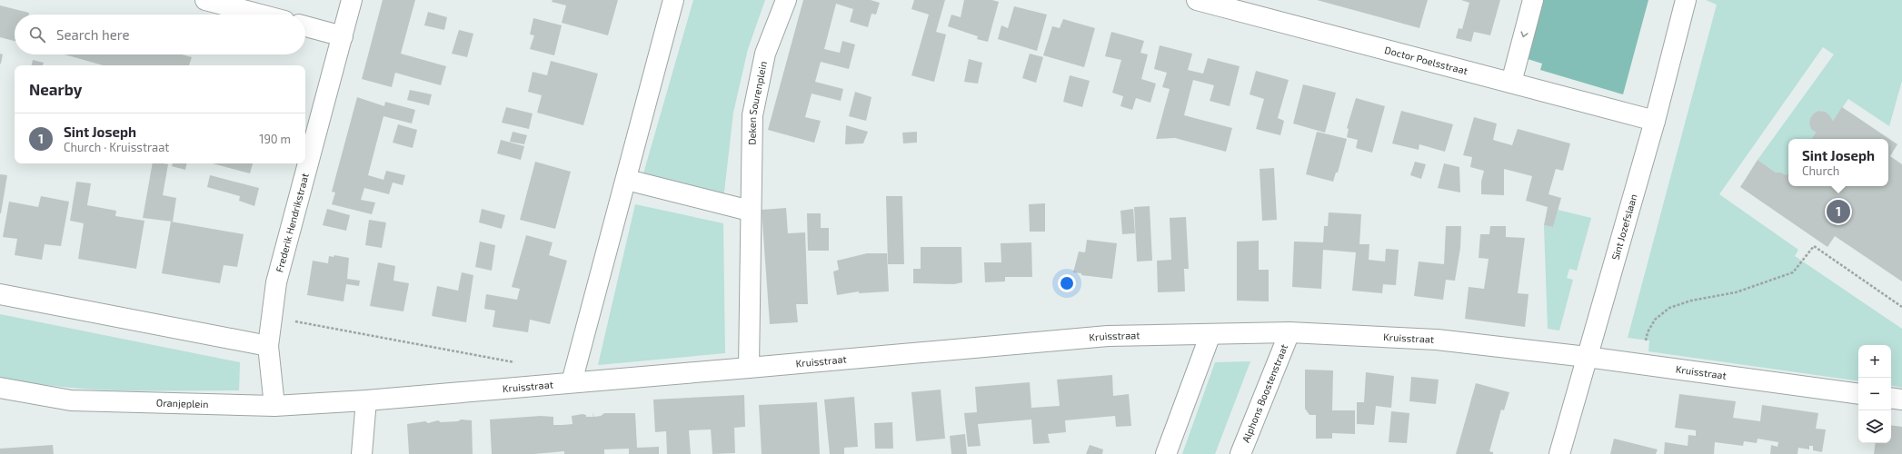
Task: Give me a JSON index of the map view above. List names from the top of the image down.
{
  "streets": {
    "street": [
      "Doctor Poelsstraat",
      "Deken Sourenplein",
      "Frederik Hendrikstraat",
      "Sint Jozefslaan",
      "Kruisstraat",
      "Alphons Boostenstraat",
      "Oranjeplein"
    ]
  },
  "crossings": [
    ["Doctor Poelsstraat", "Sint Jozefslaan"],
    ["Deken Sourenplein", "Kruisstraat"],
    ["Frederik Hendrikstraat", "Oranjeplein"],
    ["Sint Jozefslaan", "Kruisstraat"],
    ["Kruisstraat", "Alphons Boostenstraat"],
    ["Kruisstraat", "Oranjeplein"]
  ],
  "page": {
    "search": "Search here",
    "heading": "Nearby",
    "list": [
      {
        "mark": "1",
        "name": "Sint Joseph",
        "note": "Church · Kruisstraat",
        "value": "190 m"
      }
    ],
    "popup": ["Sint Joseph", "Church"],
    "pins": "1",
    "map_buttons": ["+", "−"]
  }
}
